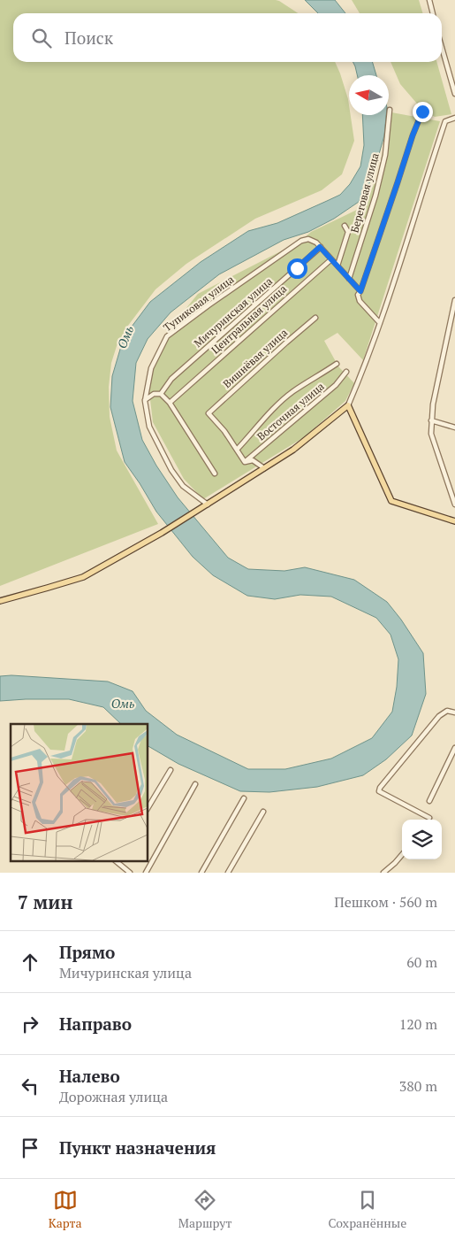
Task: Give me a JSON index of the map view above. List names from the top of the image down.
{
  "streets": {
    "street": [
      "Береговая улица",
      "Тупиковая улица",
      "Мичуринская улица",
      "Центральная улица",
      "Вишнёвая улица",
      "Восточная улица"
    ]
  },
  "crossings": [
    ["Тупиковая улица", "Мичуринская улица"]
  ],
  "water": ["Омь"],
  "north": "left",
  "page": {
    "search": "Поиск",
    "heading": ["7 мин", "Пешком · 560 m"],
    "list": [
      ["Прямо", "Мичуринская улица", "60 m"],
      ["Направо", "120 m"],
      ["Налево", "Дорожная улица", "380 m"],
      "Пункт назначения"
    ],
    "nav": ["Карта", "Маршрут", "Сохранённые"]
  }
}
